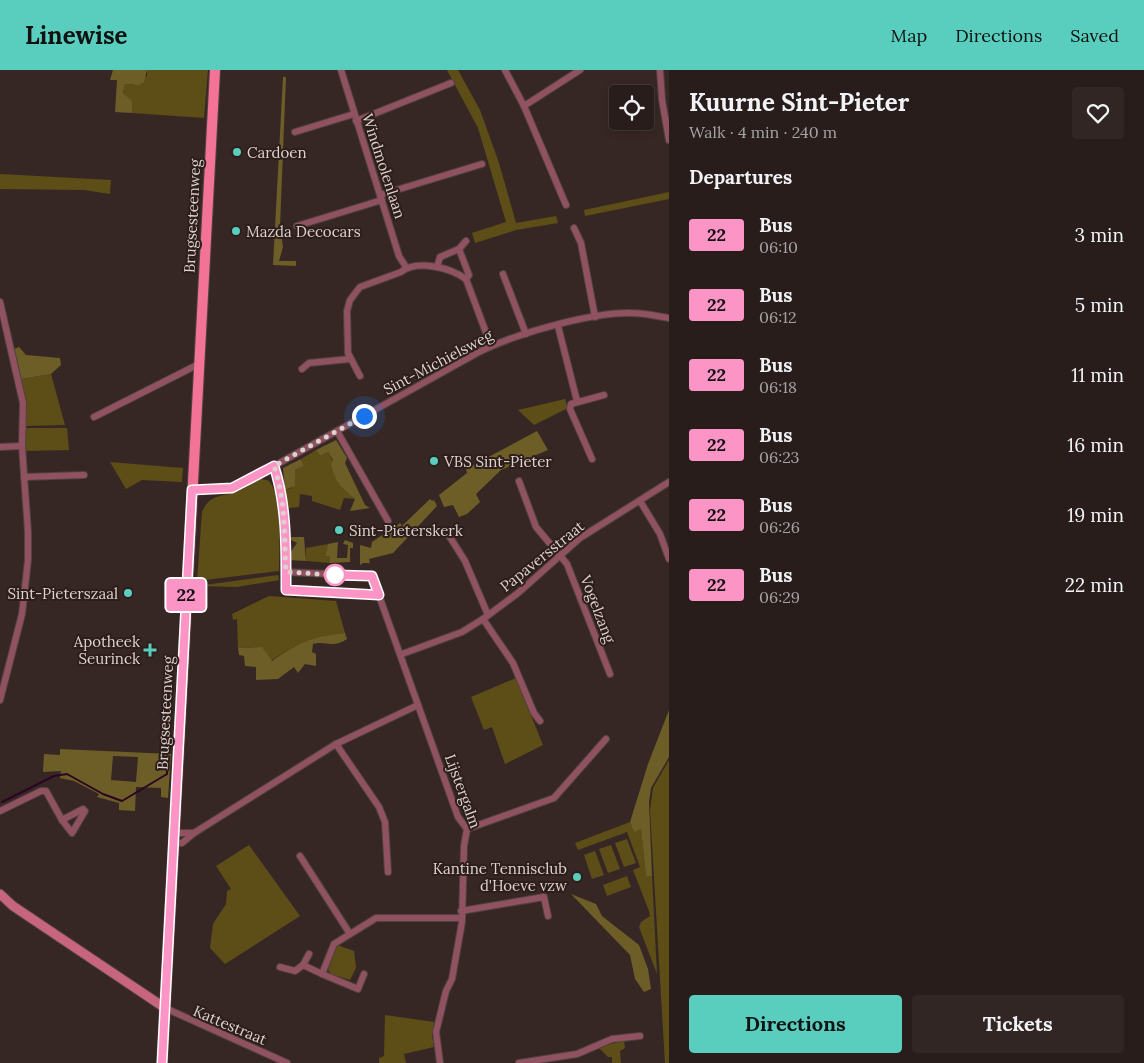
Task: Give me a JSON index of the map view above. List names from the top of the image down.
{
  "streets": {
    "main road": ["Brugsesteenweg"],
    "street": [
      "Windmolenlaan",
      "Sint-Michielsweg",
      "Papaversstraat",
      "Vogelzang",
      "Lijstergalm",
      "Kattestraat"
    ]
  },
  "crossings": [
    ["Brugsesteenweg", "Sint-Michielsweg"],
    ["Brugsesteenweg", "Kattestraat"],
    ["Papaversstraat", "Vogelzang"],
    ["Papaversstraat", "Lijstergalm"]
  ],
  "places": {
    "other": [
      "Cardoen",
      "Mazda Decocars",
      "VBS Sint-Pieter",
      "Sint-Pieterskerk",
      "Sint-Pieterszaal",
      "Kantine Tennisclub d'Hoeve vzw"
    ],
    "health": ["Apotheek Seurinck"]
  },
  "lines": ["bus line 22"],
  "page": {
    "header": "Linewise",
    "nav": ["Map", "Directions", "Saved"],
    "on_map": "22",
    "heading": [
      ["Kuurne Sint-Pieter", "Walk · 4 min · 240 m"],
      "Departures"
    ],
    "list": [
      {
        "mark": "22",
        "name": "Bus",
        "note": "06:10",
        "value": "3 min"
      },
      {
        "mark": "22",
        "name": "Bus",
        "note": "06:12",
        "value": "5 min"
      },
      {
        "mark": "22",
        "name": "Bus",
        "note": "06:18",
        "value": "11 min"
      },
      {
        "mark": "22",
        "name": "Bus",
        "note": "06:23",
        "value": "16 min"
      },
      {
        "mark": "22",
        "name": "Bus",
        "note": "06:26",
        "value": "19 min"
      },
      {
        "mark": "22",
        "name": "Bus",
        "note": "06:29",
        "value": "22 min"
      }
    ],
    "buttons": ["Directions", "Tickets"]
  }
}
